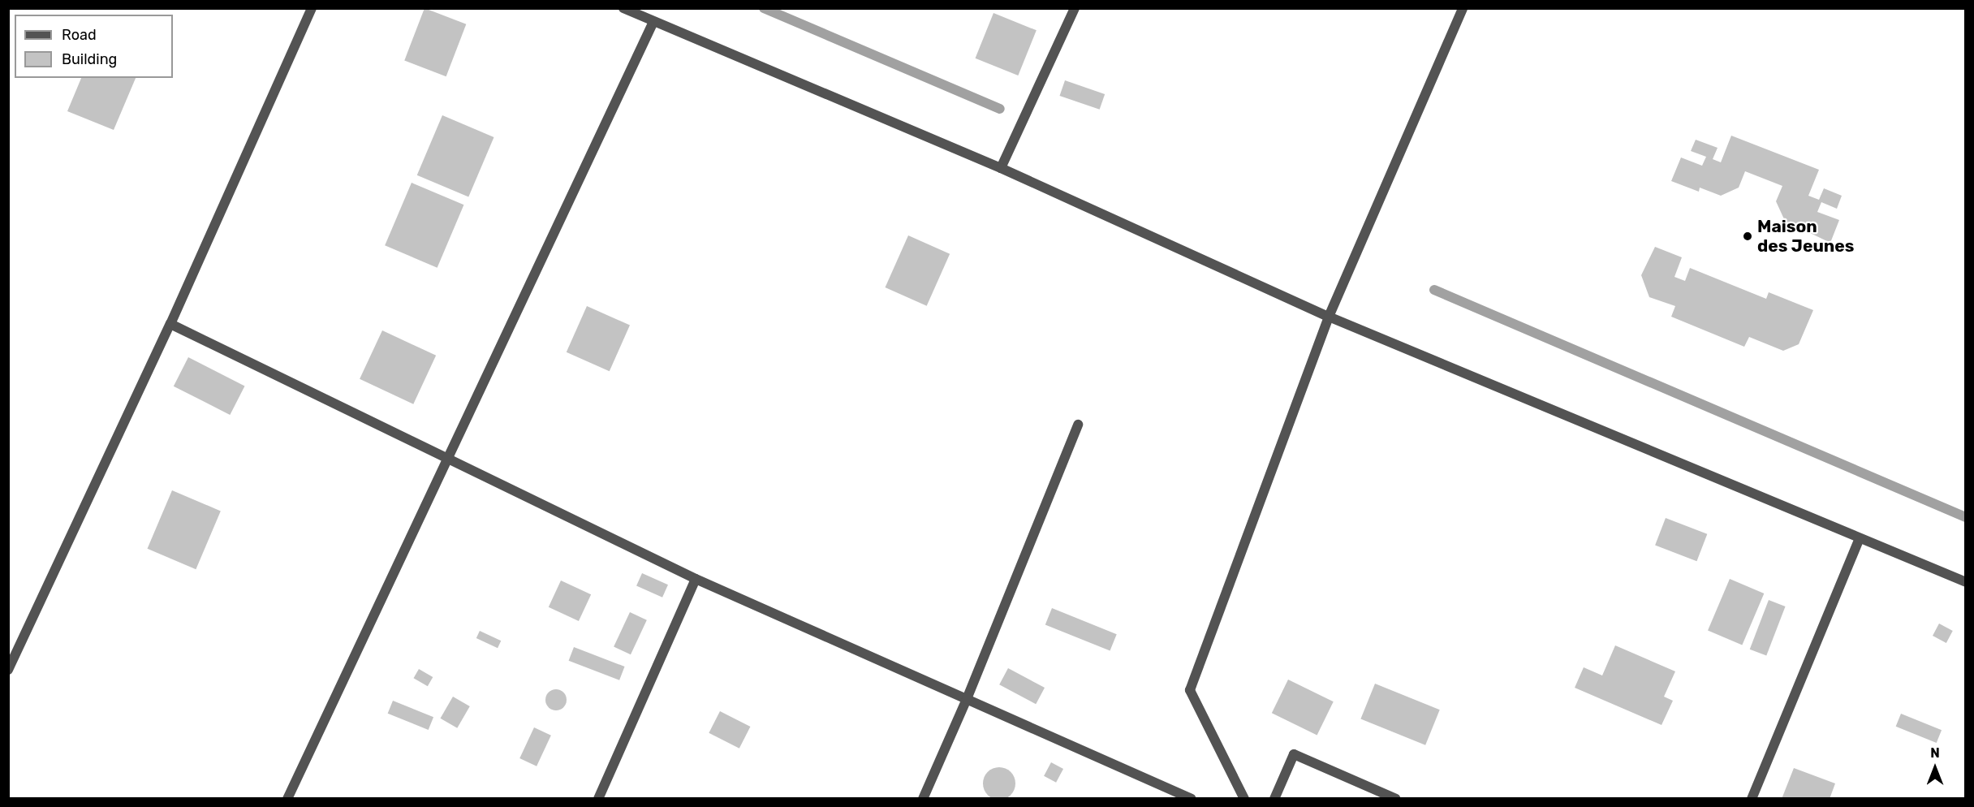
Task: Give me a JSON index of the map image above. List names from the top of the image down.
{
  "places": ["Maison des Jeunes"],
  "legend": ["Road", "Building"],
  "north": "top"
}
